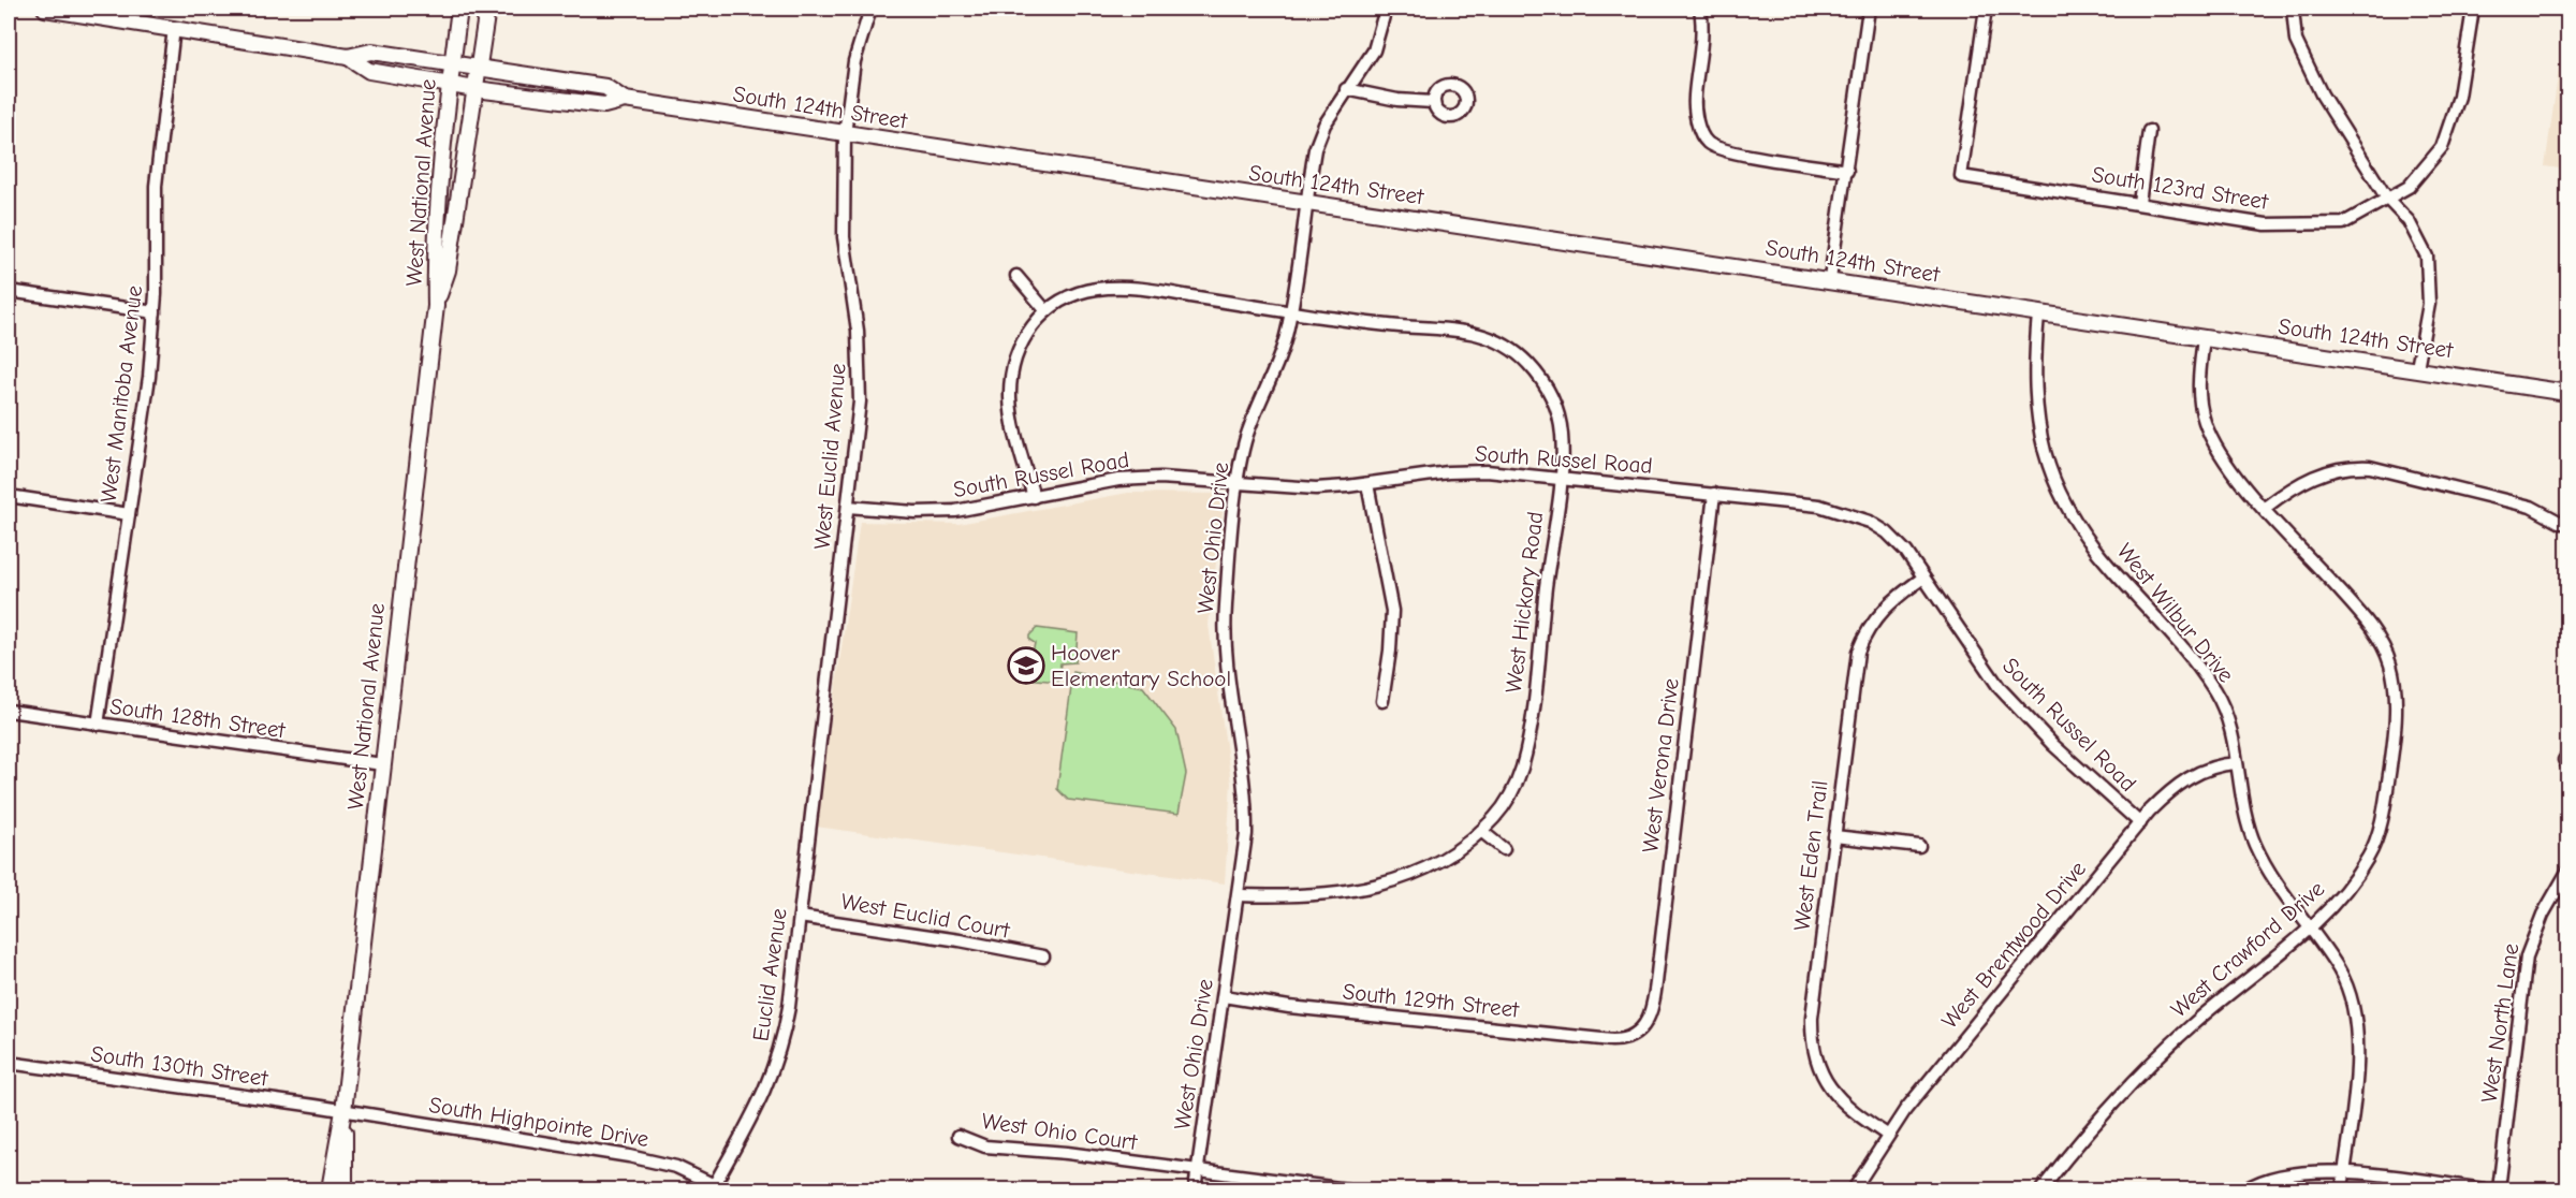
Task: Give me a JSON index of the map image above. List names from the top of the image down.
{
  "streets": {
    "street": [
      "South 124th Street",
      "West National Avenue",
      "South 123rd Street",
      "West Manitoba Avenue",
      "West Euclid Avenue",
      "South Russel Road",
      "West Ohio Drive",
      "West Hickory Road",
      "West Wilbur Drive",
      "South 128th Street",
      "West Verona Drive",
      "West Eden Trail",
      "West Euclid Court",
      "West Brentwood Drive",
      "West Crawford Drive",
      "Euclid Avenue",
      "South 129th Street",
      "West North Lane",
      "South 130th Street",
      "South Highpointe Drive",
      "West Ohio Court"
    ]
  },
  "crossings": [
    ["South 124th Street", "West National Avenue"],
    ["South 124th Street", "West Manitoba Avenue"],
    ["South 124th Street", "West Euclid Avenue"],
    ["South 124th Street", "West Ohio Drive"],
    ["South 124th Street", "West Wilbur Drive"],
    ["South 124th Street", "West Crawford Drive"],
    ["West National Avenue", "South 128th Street"],
    ["West National Avenue", "South 130th Street"],
    ["West National Avenue", "South Highpointe Drive"],
    ["West Manitoba Avenue", "South 128th Street"],
    ["West Euclid Avenue", "South Russel Road"],
    ["West Euclid Avenue", "Euclid Avenue"],
    ["South Russel Road", "West Ohio Drive"],
    ["South Russel Road", "West Hickory Road"],
    ["South Russel Road", "West Verona Drive"],
    ["South Russel Road", "West Eden Trail"],
    ["South Russel Road", "West Brentwood Drive"],
    ["West Ohio Drive", "West Hickory Road"],
    ["West Ohio Drive", "South 129th Street"],
    ["West Ohio Drive", "West Ohio Court"],
    ["West Wilbur Drive", "West Brentwood Drive"],
    ["West Wilbur Drive", "West Crawford Drive"],
    ["West Verona Drive", "South 129th Street"],
    ["West Eden Trail", "West Brentwood Drive"],
    ["West Euclid Court", "Euclid Avenue"],
    ["Euclid Avenue", "South Highpointe Drive"],
    ["South 130th Street", "South Highpointe Drive"]
  ],
  "places": {
    "school or university": ["Hoover Elementary School"]
  }
}
